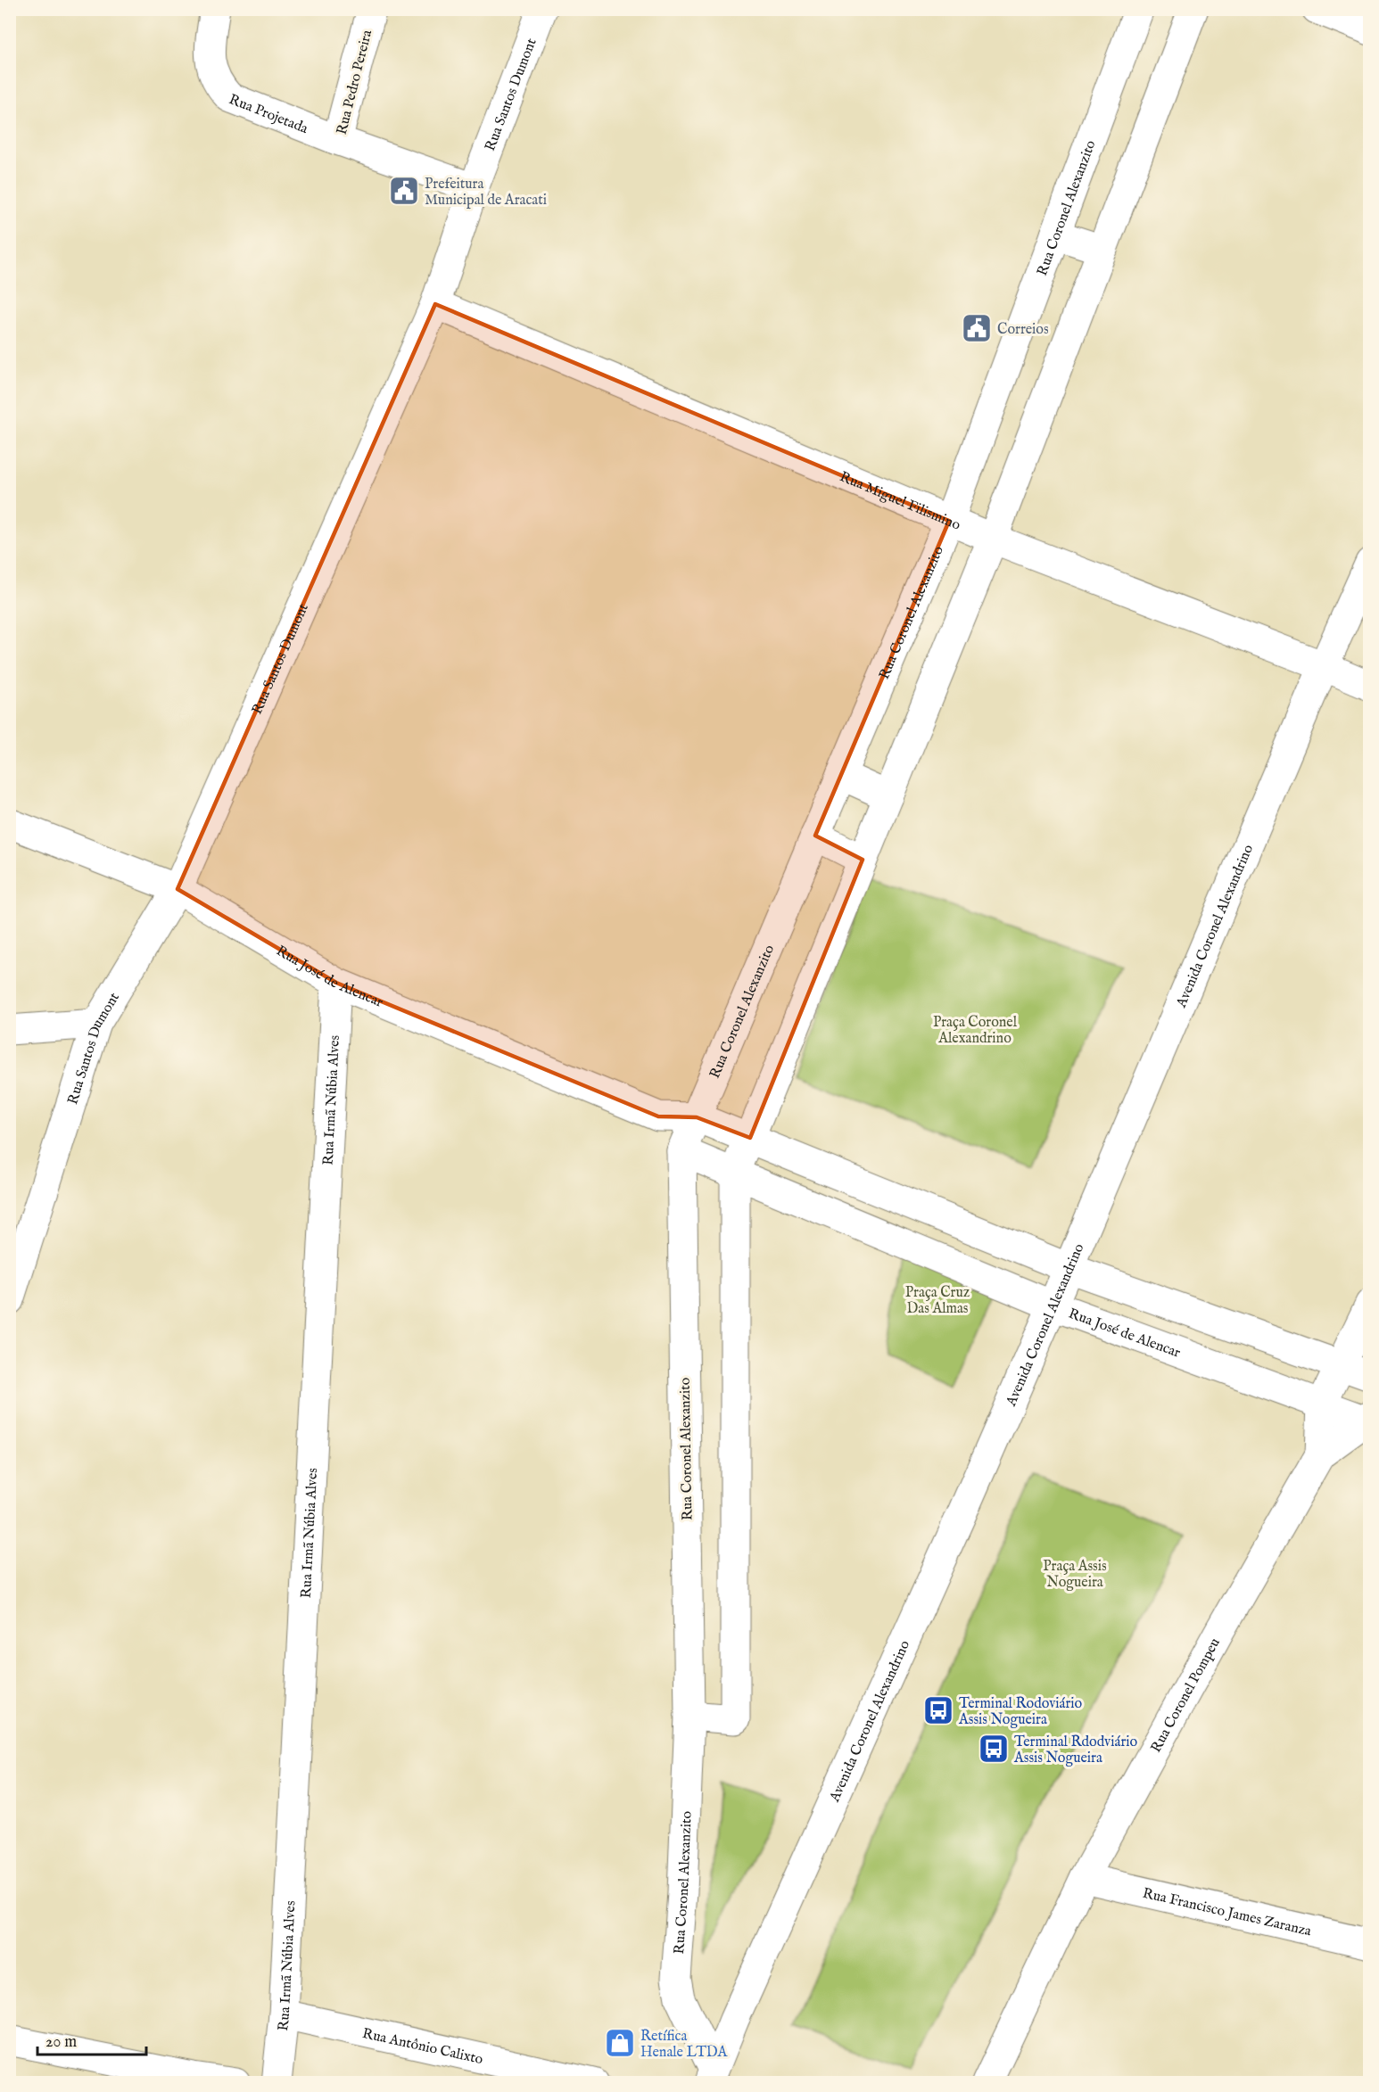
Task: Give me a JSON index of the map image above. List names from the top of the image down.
{
  "streets": {
    "main road": [
      "Rua Pedro Pereira",
      "Rua Santos Dumont",
      "Rua Projetada",
      "Rua Coronel Alexanzito",
      "Rua Miguel Filismino",
      "Avenida Coronel Alexandrino",
      "Rua José de Alencar",
      "Rua Irmã Núbia Alves",
      "Rua Coronel Pompeu",
      "Rua Francisco James Zaranza",
      "Rua Antônio Calixto"
    ]
  },
  "crossings": [
    ["Rua Pedro Pereira", "Rua Santos Dumont"],
    ["Rua Pedro Pereira", "Rua Projetada"],
    ["Rua Santos Dumont", "Rua Miguel Filismino"],
    ["Rua Santos Dumont", "Rua José de Alencar"],
    ["Rua Coronel Alexanzito", "Rua Miguel Filismino"],
    ["Rua Coronel Alexanzito", "Avenida Coronel Alexandrino"],
    ["Rua Coronel Alexanzito", "Rua José de Alencar"],
    ["Rua Miguel Filismino", "Avenida Coronel Alexandrino"],
    ["Avenida Coronel Alexandrino", "Rua José de Alencar"],
    ["Rua José de Alencar", "Rua Irmã Núbia Alves"],
    ["Rua Irmã Núbia Alves", "Rua Antônio Calixto"],
    ["Rua Coronel Pompeu", "Rua Francisco James Zaranza"]
  ],
  "parks": ["Praça Coronel Alexandrino", "Praça Cruz Das Almas", "Praça Assis Nogueira"],
  "places": {
    "public building": ["Prefeitura Municipal de Aracati", "Correios"],
    "bus stop": ["Terminal Rodoviário Assis Nogueira", "Terminal Rdodviário Assis Nogueira"],
    "shop": ["Retífica Henale LTDA"]
  },
  "scale_bar": "20 m"
}
